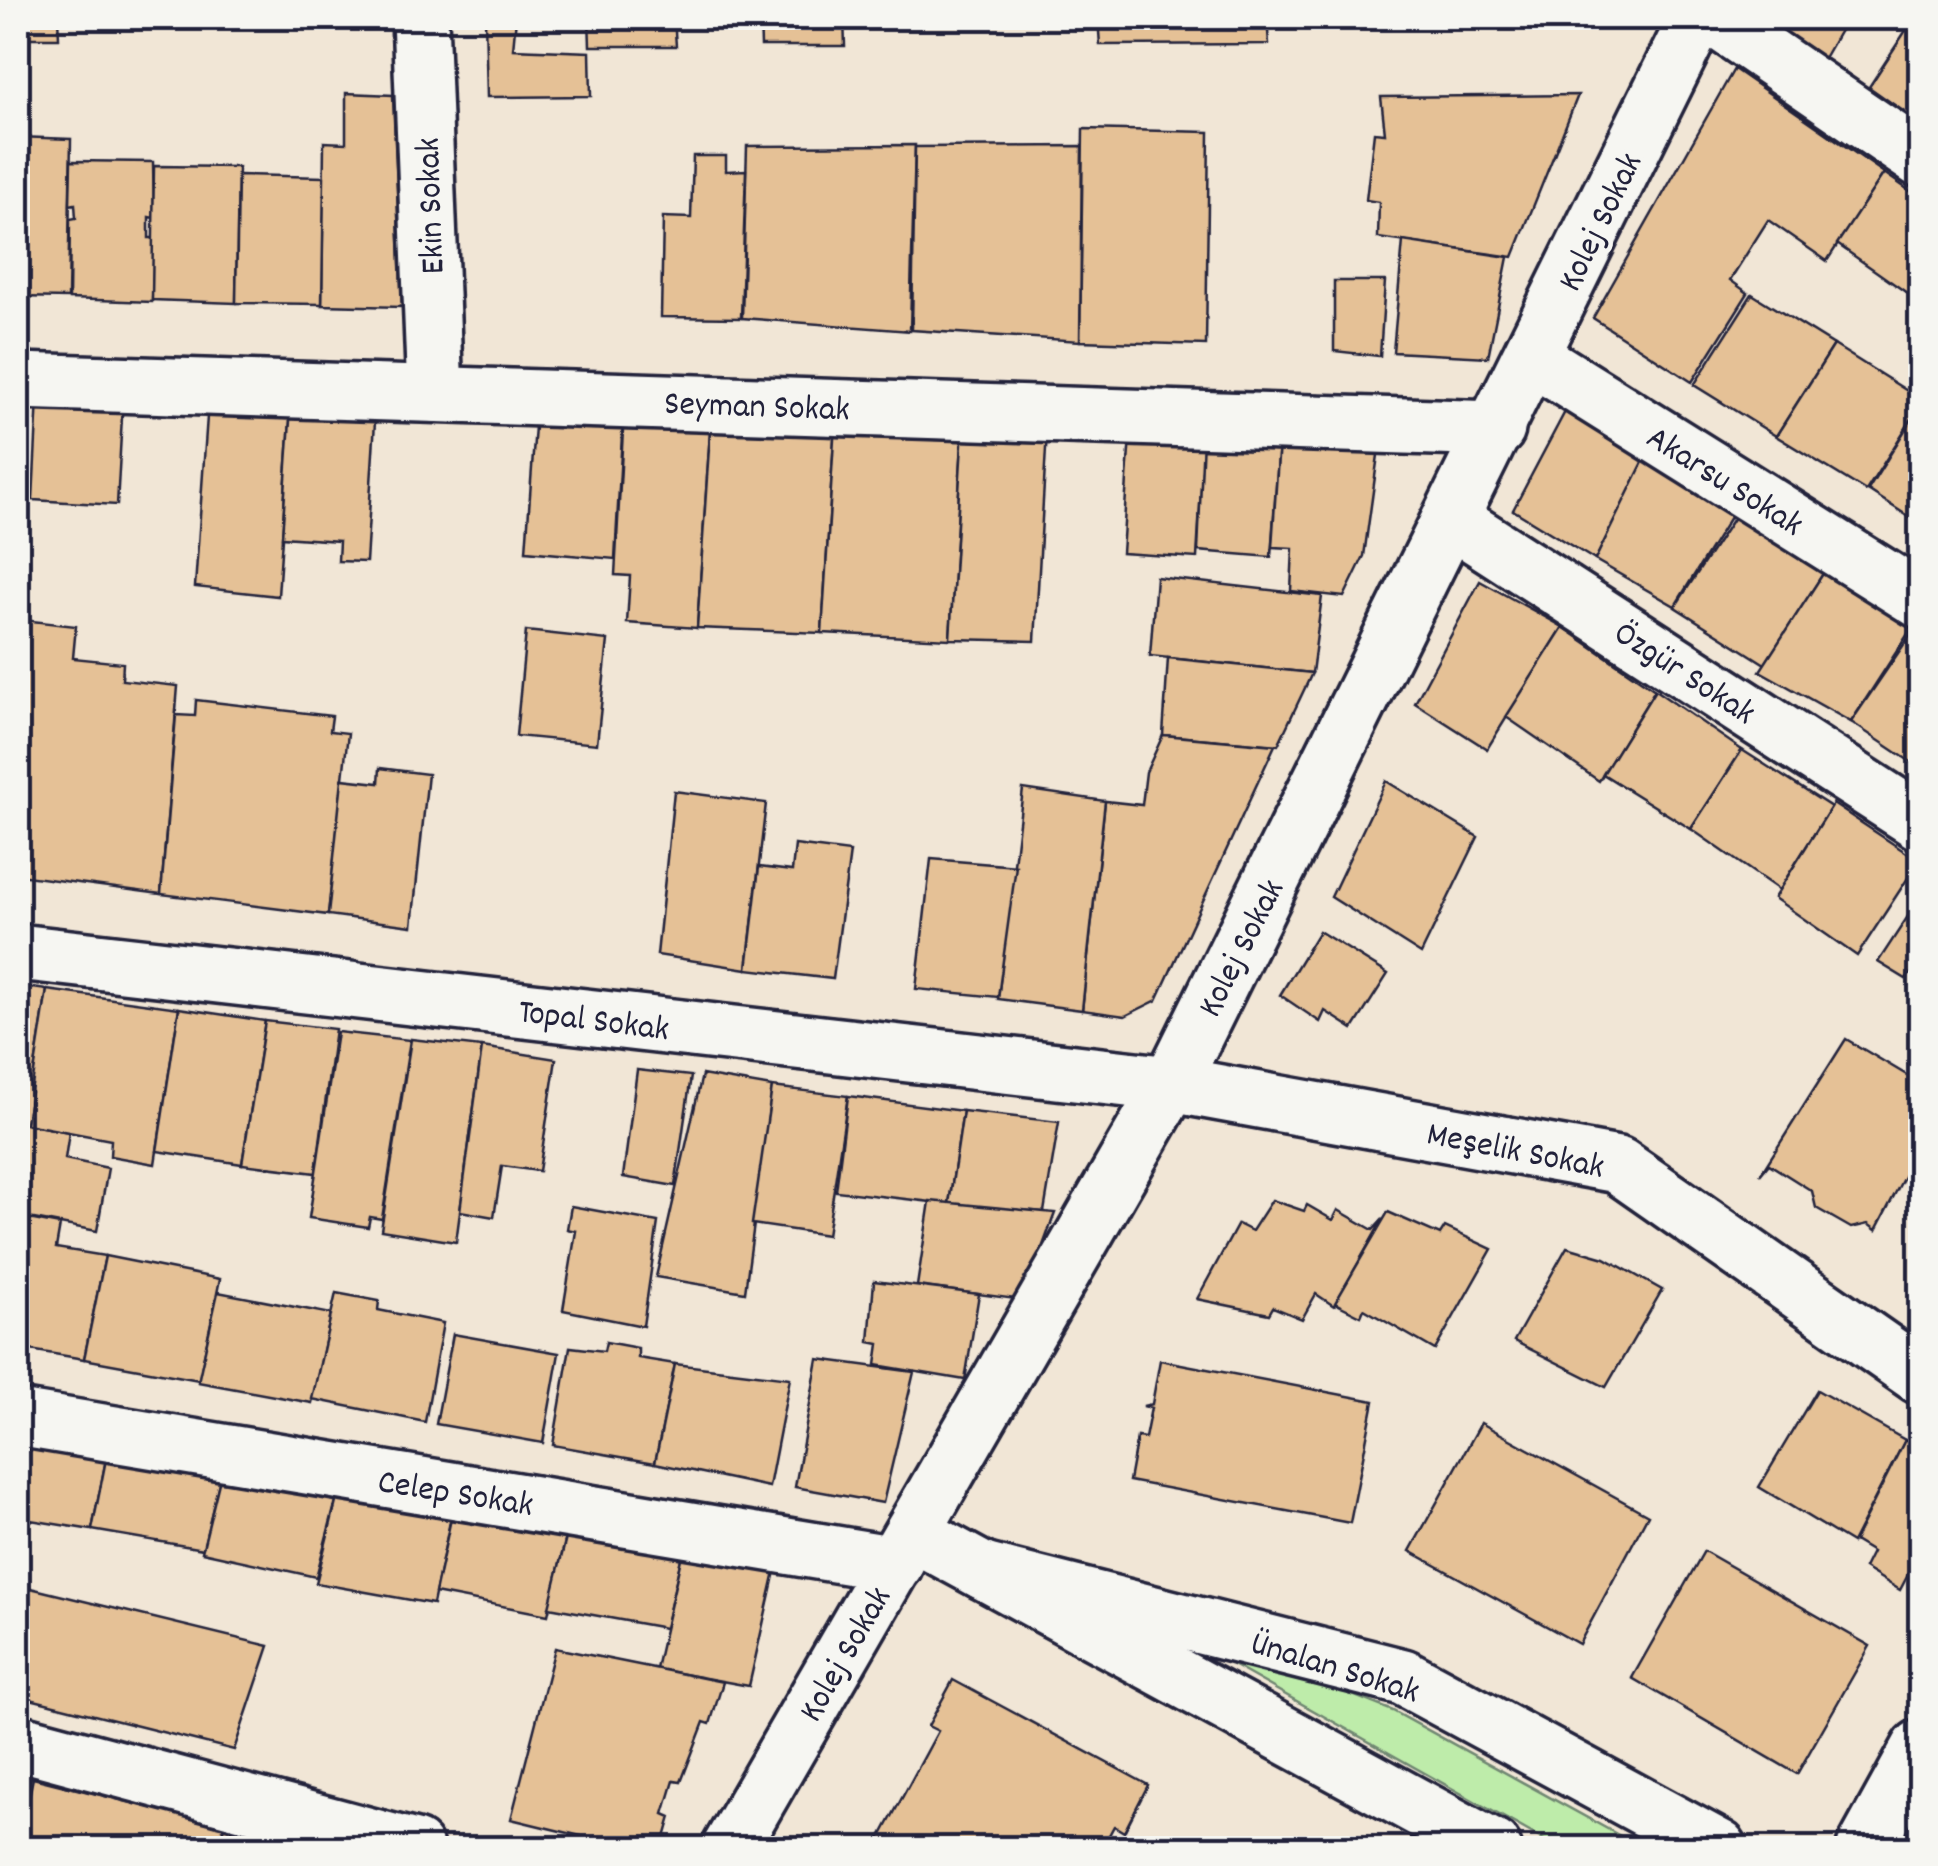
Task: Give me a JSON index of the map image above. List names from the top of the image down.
{
  "streets": {
    "street": [
      "Ekin Sokak",
      "Kolej Sokak",
      "Seyman Sokak",
      "Akarsu Sokak",
      "Özgür Sokak",
      "Topal Sokak",
      "Meşelik Sokak",
      "Celep Sokak",
      "Ünalan Sokak"
    ]
  },
  "crossings": [
    ["Ekin Sokak", "Seyman Sokak"],
    ["Kolej Sokak", "Seyman Sokak"],
    ["Kolej Sokak", "Akarsu Sokak"],
    ["Kolej Sokak", "Özgür Sokak"],
    ["Kolej Sokak", "Topal Sokak"],
    ["Kolej Sokak", "Meşelik Sokak"],
    ["Kolej Sokak", "Celep Sokak"],
    ["Kolej Sokak", "Ünalan Sokak"],
    ["Topal Sokak", "Meşelik Sokak"],
    ["Celep Sokak", "Ünalan Sokak"]
  ]
}
